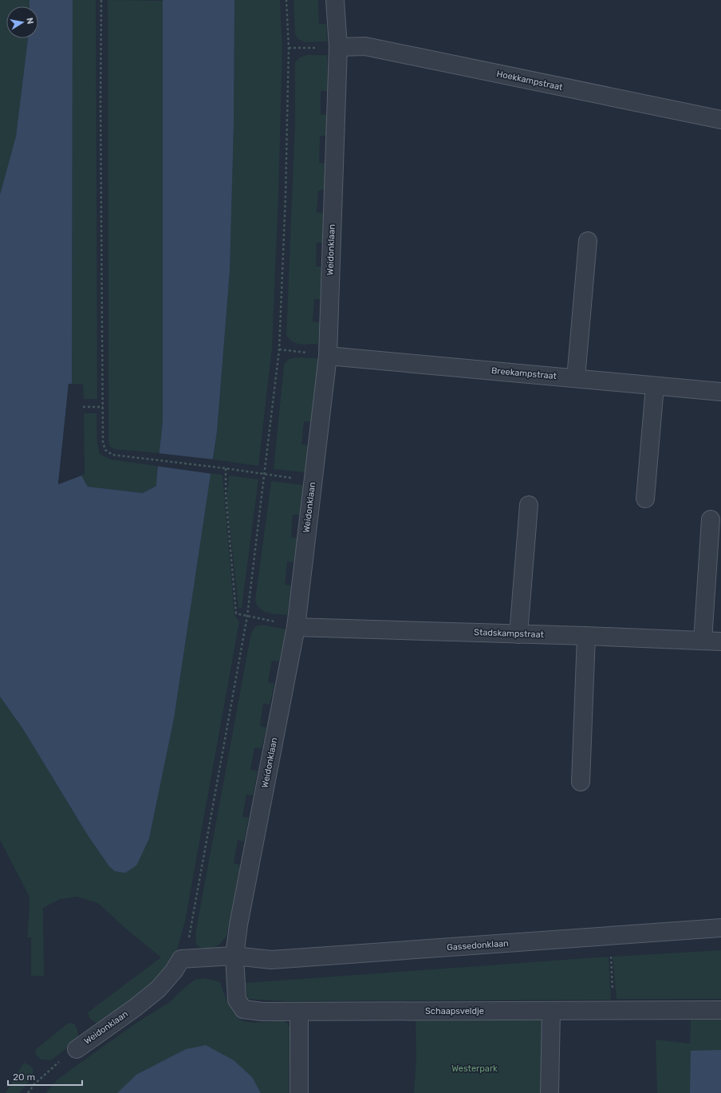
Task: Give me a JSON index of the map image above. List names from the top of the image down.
{
  "streets": {
    "street": [
      "Hoekkampstraat",
      "Weidonklaan",
      "Breekampstraat",
      "Stadskampstraat",
      "Gassedonklaan",
      "Schaapsveldje"
    ]
  },
  "crossings": [
    ["Hoekkampstraat", "Weidonklaan"],
    ["Weidonklaan", "Breekampstraat"],
    ["Weidonklaan", "Stadskampstraat"],
    ["Weidonklaan", "Gassedonklaan"],
    ["Weidonklaan", "Schaapsveldje"],
    ["Gassedonklaan", "Schaapsveldje"]
  ],
  "parks": ["Westerpark"],
  "scale_bar": "20 m",
  "north": "right"
}
